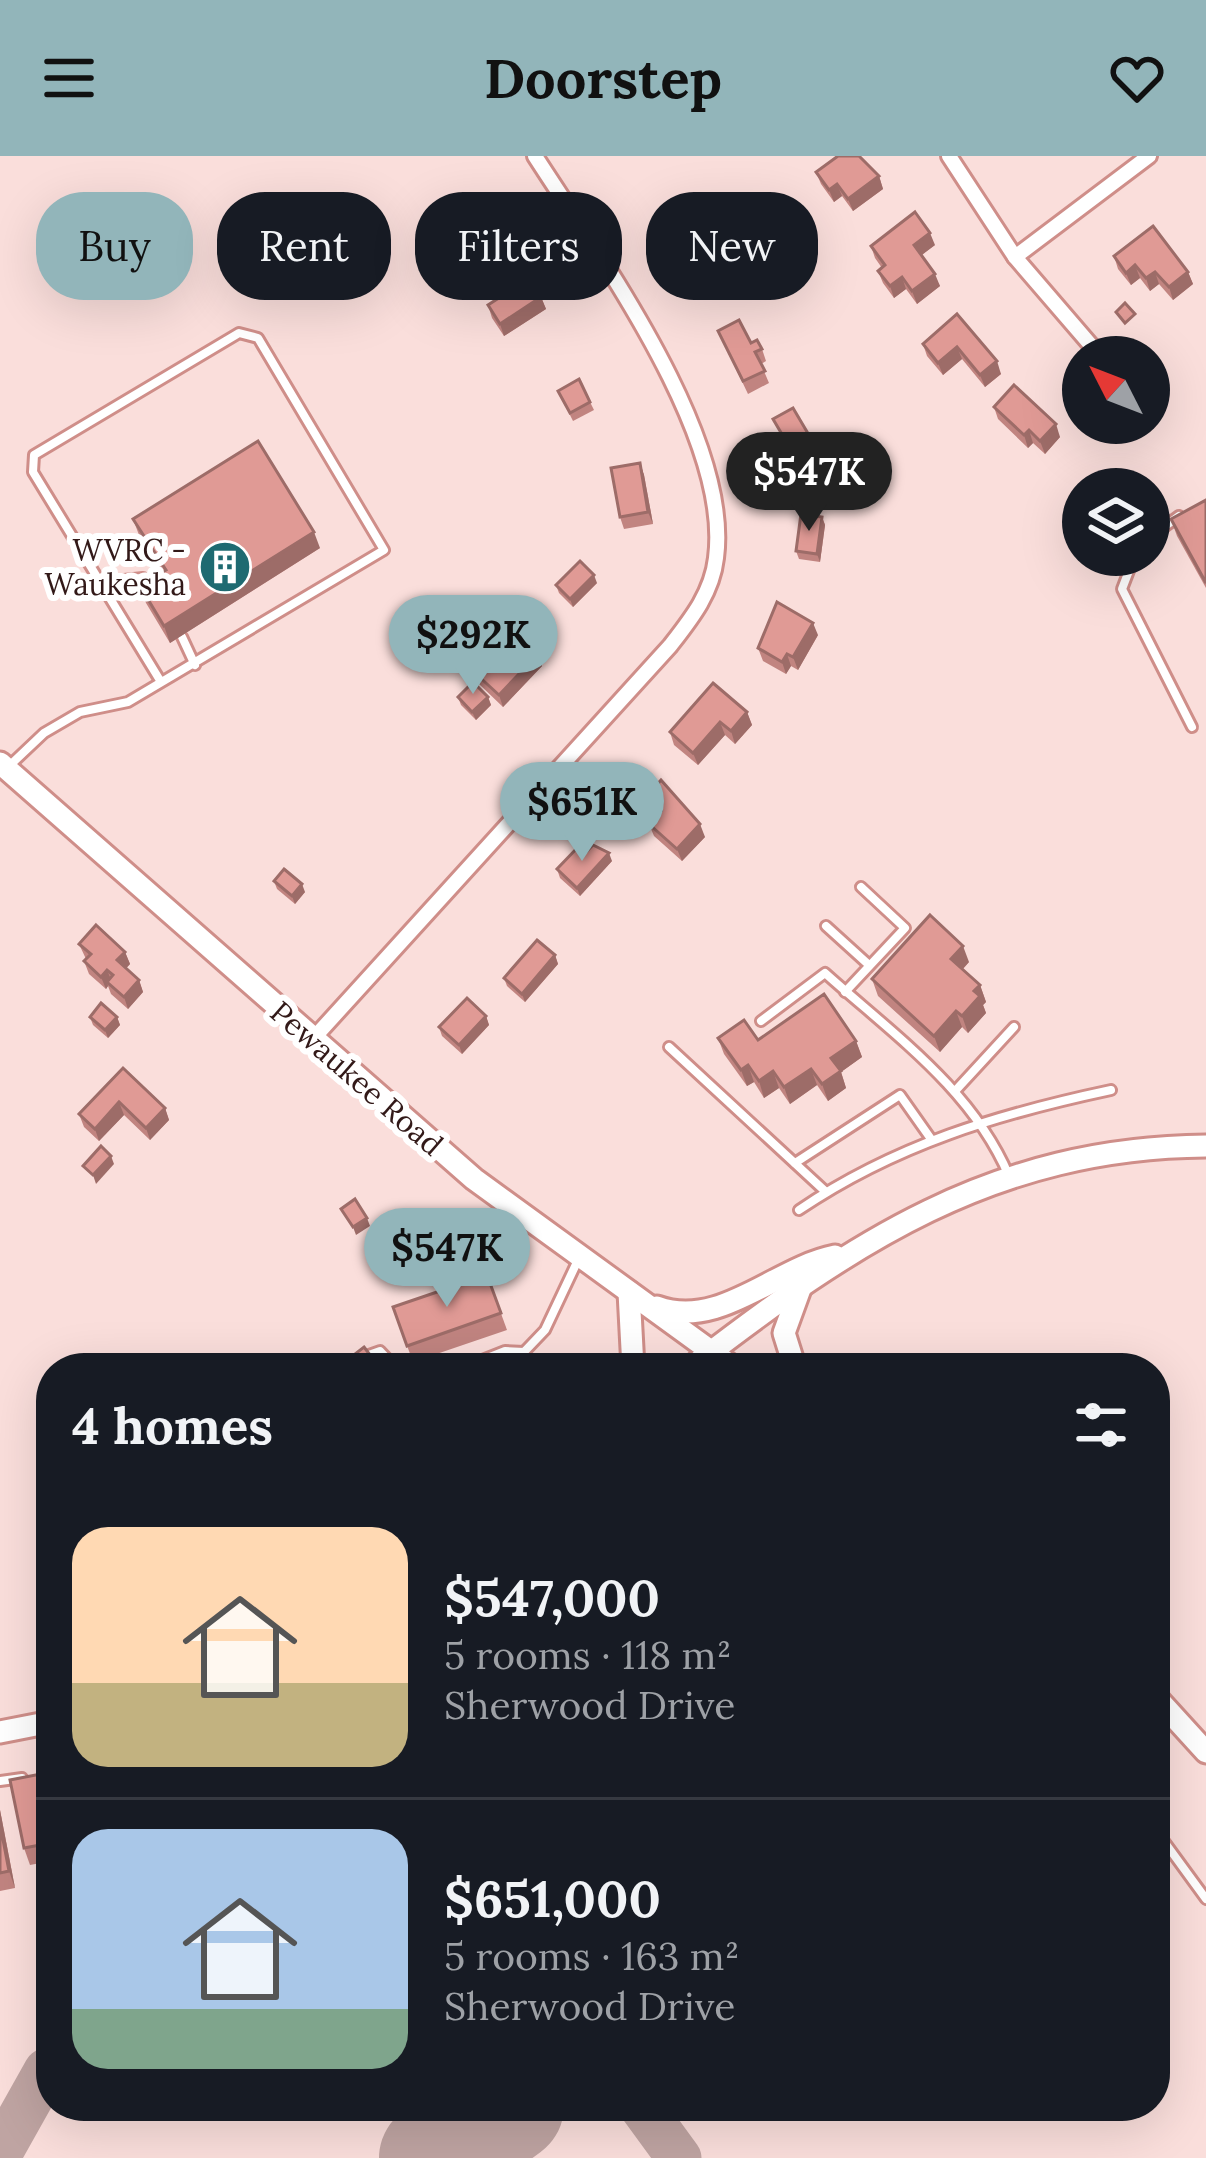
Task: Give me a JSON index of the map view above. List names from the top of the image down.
{
  "streets": {
    "main road": ["Pewaukee Road"]
  },
  "places": {
    "building": ["WVRC - Waukesha"]
  },
  "north": "top left",
  "page": {
    "header": "Doorstep",
    "chip": [
      "Buy",
      "Rent",
      "Filters",
      "New"
    ],
    "price": [
      "$547K",
      "$292K",
      "$651K",
      "$547K"
    ],
    "heading": "4 homes",
    "list": [
      {
        "name": "$547,000",
        "note": "5 rooms · 118 m² · Sherwood Drive"
      },
      {
        "name": "$651,000",
        "note": "5 rooms · 163 m² · Sherwood Drive"
      }
    ]
  }
}
